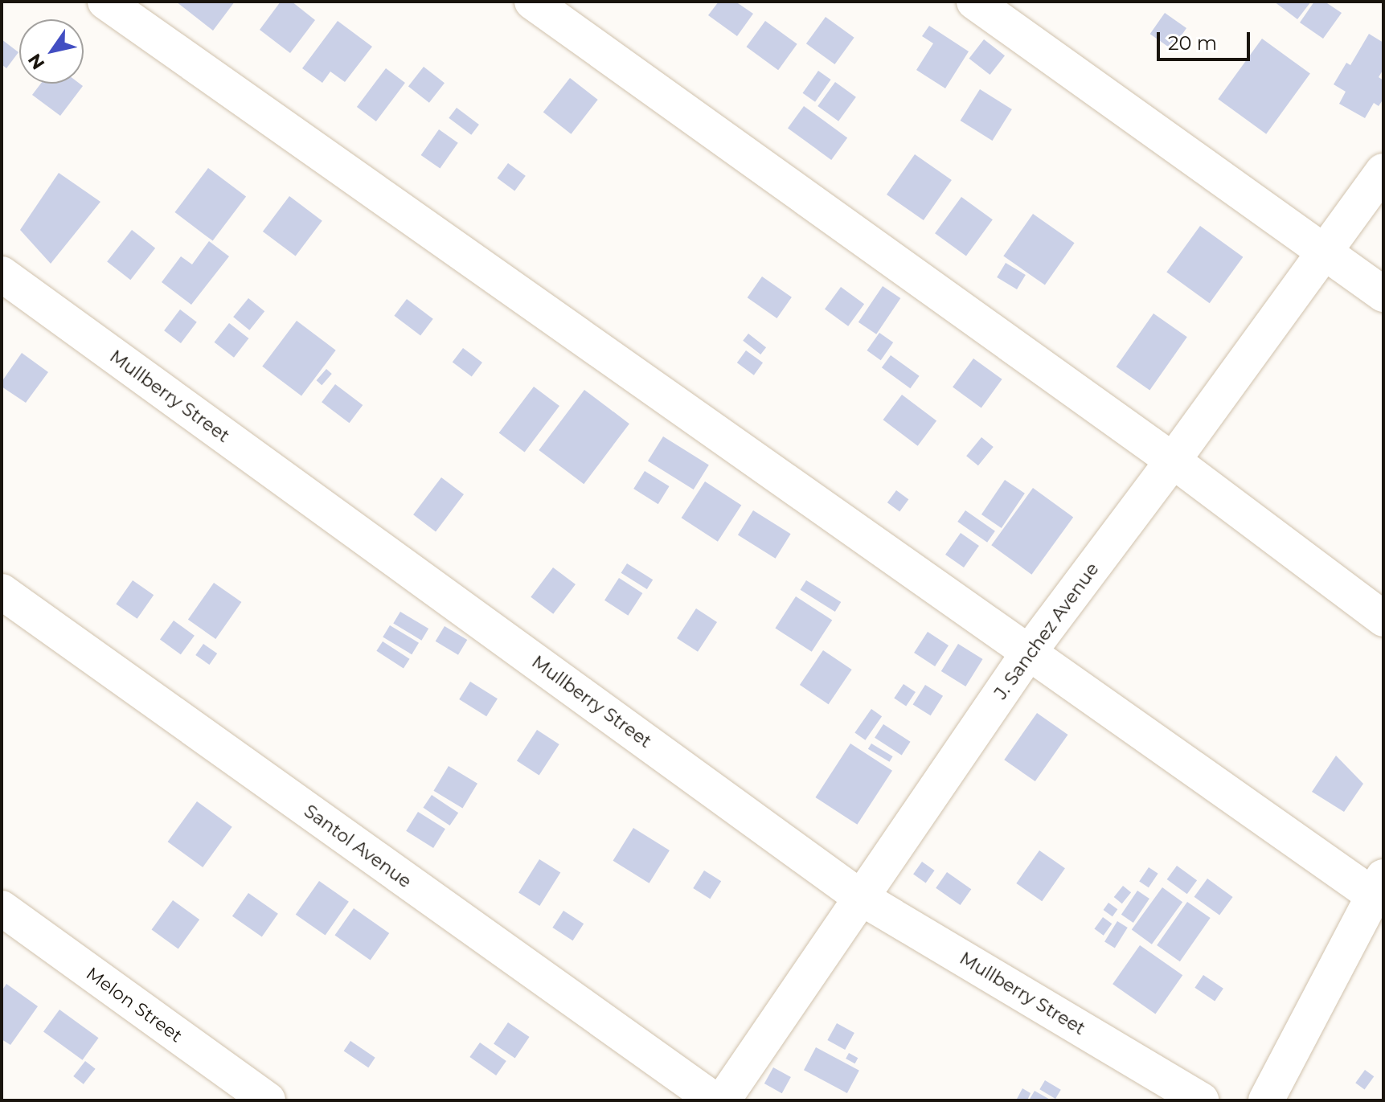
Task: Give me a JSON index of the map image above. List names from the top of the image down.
{
  "streets": {
    "street": [
      "Mullberry Street",
      "J. Sanchez Avenue",
      "Santol Avenue",
      "Melon Street"
    ]
  },
  "crossings": [
    ["Mullberry Street", "J. Sanchez Avenue"]
  ],
  "scale_bar": "20 m",
  "north": "bottom left"
}
